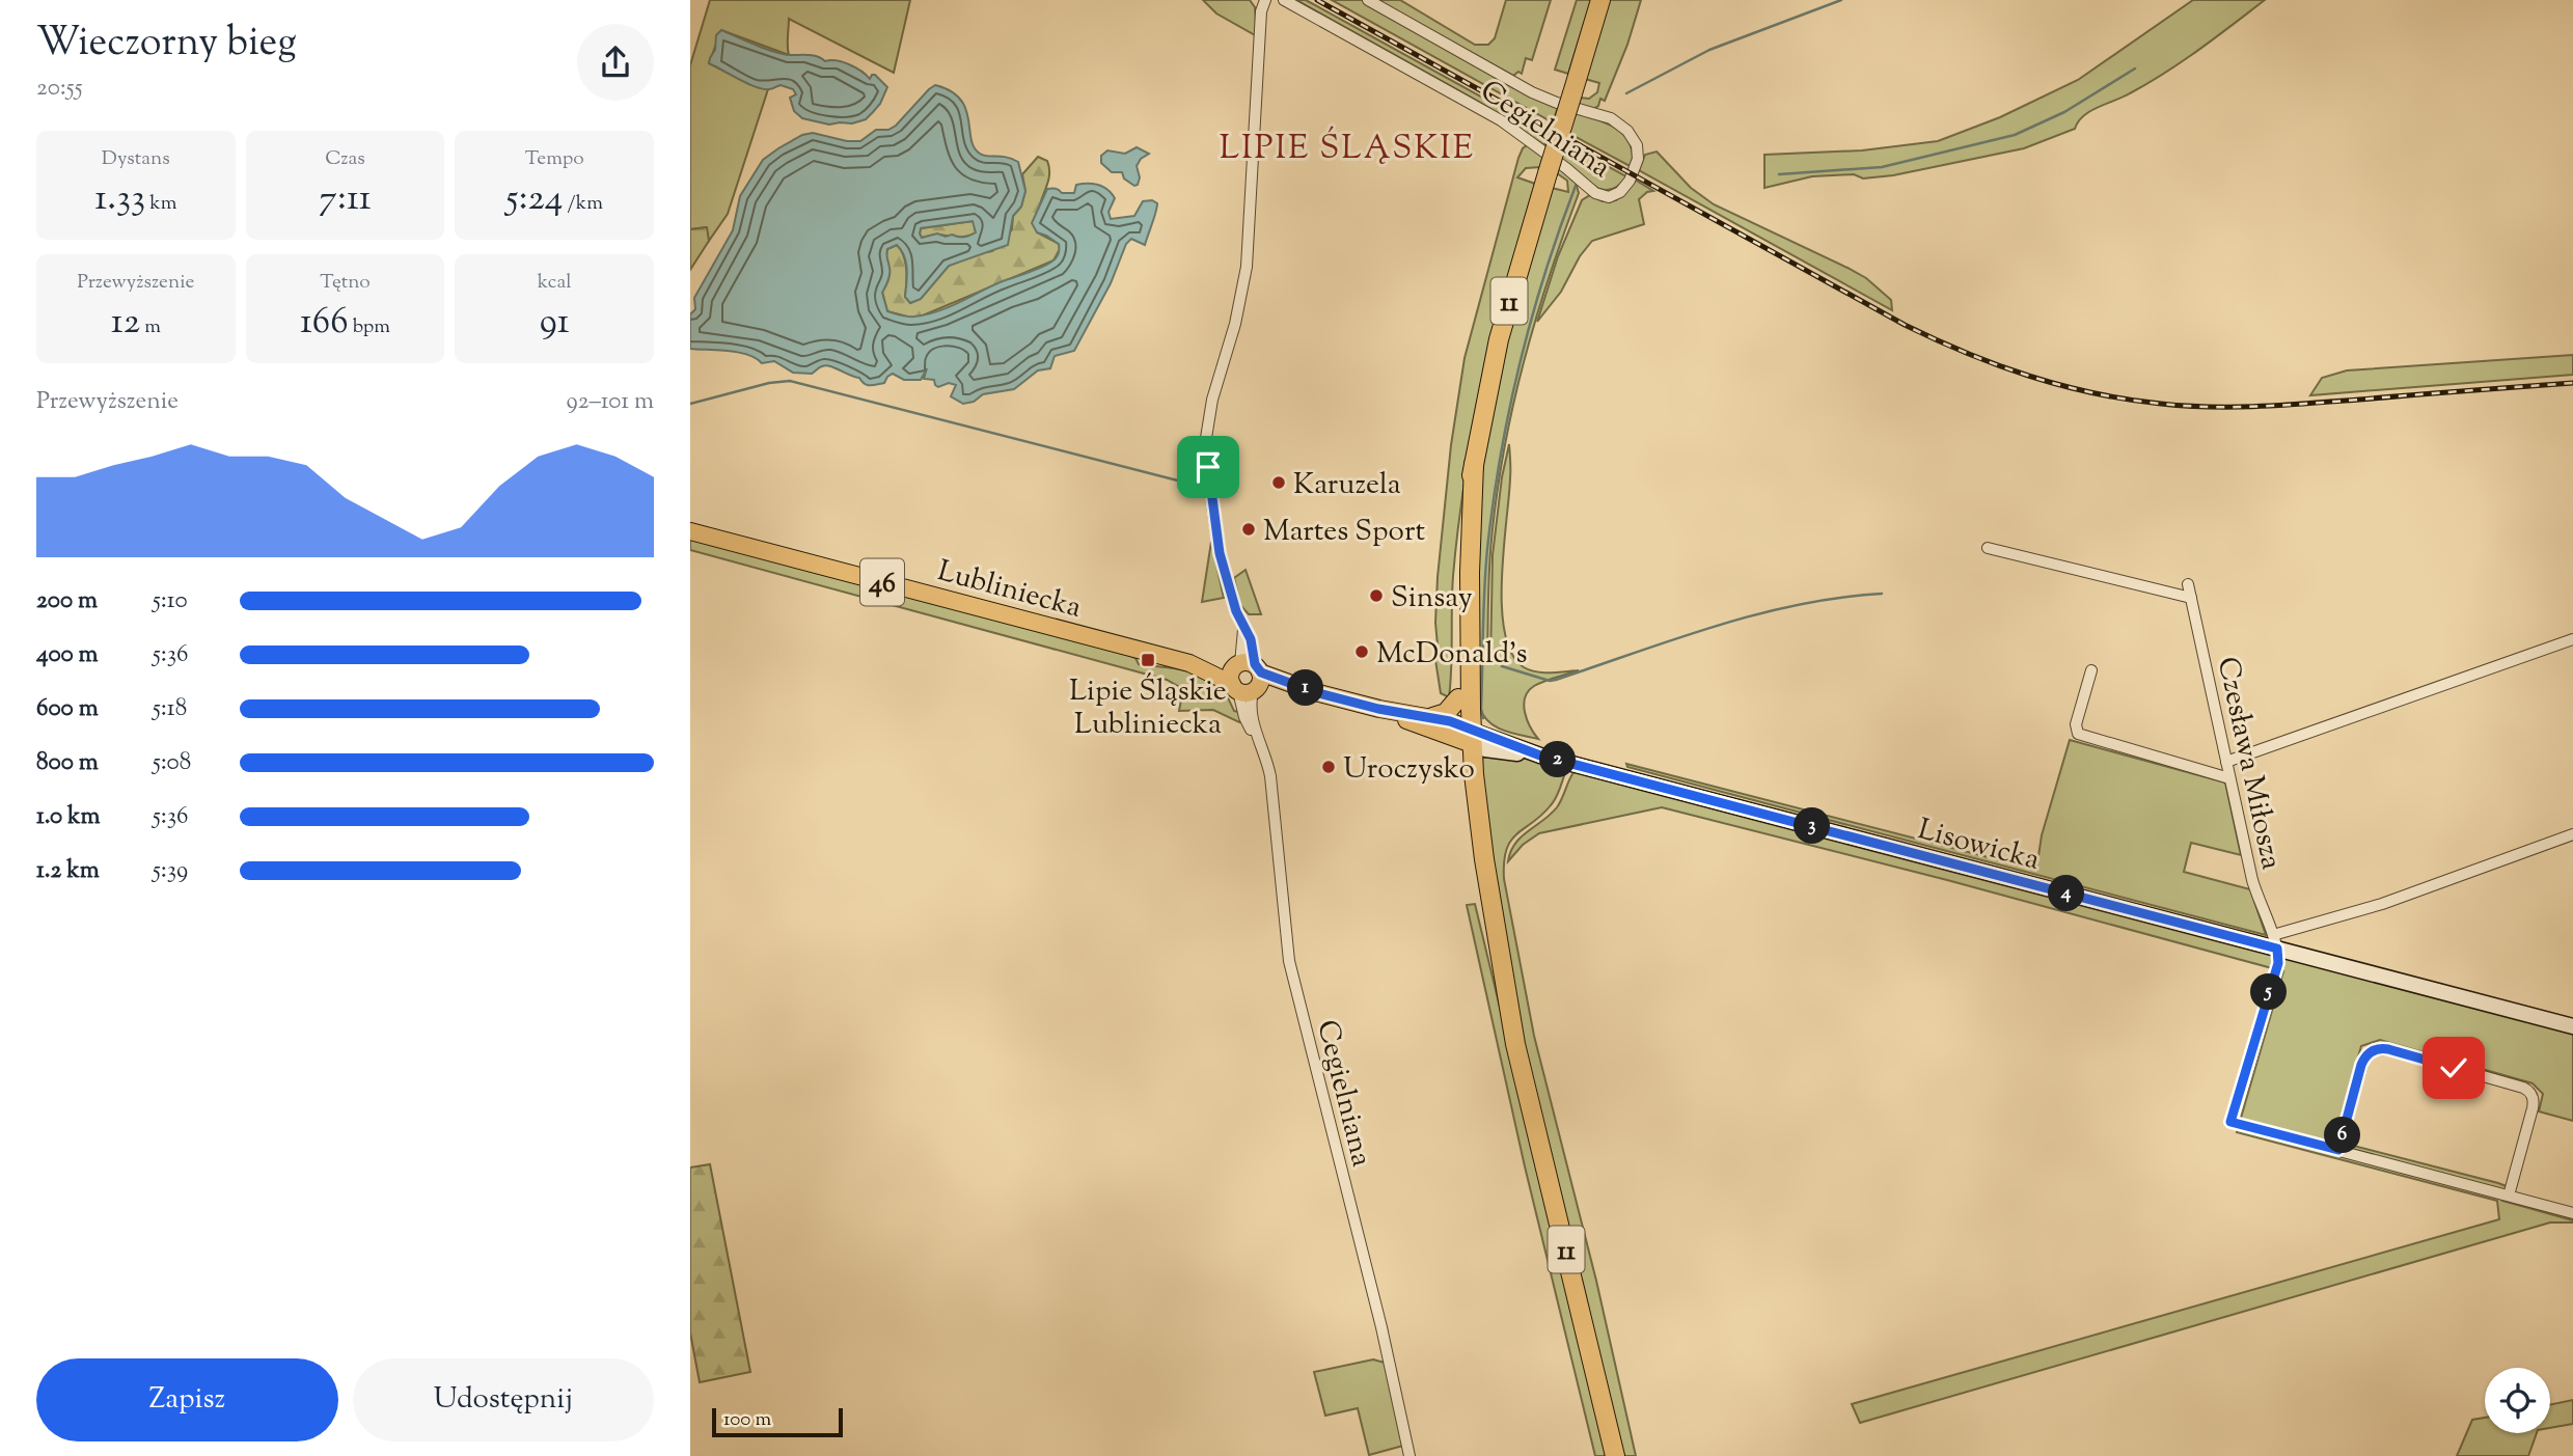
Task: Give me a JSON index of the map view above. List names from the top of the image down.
{
  "streets": {
    "highway": ["11"],
    "main road": ["46", "Lubliniecka", "Lisowicka"],
    "street": ["Cegielniana", "Czesława Miłosza"]
  },
  "crossings": [
    ["Cegielniana", "11"],
    ["Cegielniana", "Lubliniecka"],
    ["Cegielniana", "Lisowicka"],
    ["11", "Lisowicka"],
    ["Lubliniecka", "Lisowicka"],
    ["Czesława Miłosza", "Lisowicka"]
  ],
  "districts": ["LIPIE ŚLĄSKIE"],
  "places": {
    "other": [
      "Karuzela",
      "Martes Sport",
      "Sinsay",
      "McDonald's",
      "Uroczysko"
    ],
    "transit": ["Lipie Śląskie Lubliniecka"]
  },
  "scale_bar": "100 m",
  "page": {
    "heading": ["Wieczorny bieg", "20:55"],
    "stats": [
      ["Dystans", "1.33 km"],
      ["Czas", "7:11"],
      ["Tempo", "5:24 /km"],
      ["Przewyższenie", "12 m"],
      ["Tętno", "166 bpm"],
      ["kcal", "91"]
    ],
    "chart": ["Przewyższenie", "92–101 m"],
    "list": [
      {
        "name": "200 m",
        "note": "5:10"
      },
      {
        "name": "400 m",
        "note": "5:36"
      },
      {
        "name": "600 m",
        "note": "5:18"
      },
      {
        "name": "800 m",
        "note": "5:08"
      },
      {
        "name": "1.0 km",
        "note": "5:36"
      },
      {
        "name": "1.2 km",
        "note": "5:39"
      }
    ],
    "pins": [
      "1",
      "2",
      "3",
      "4",
      "5",
      "6"
    ],
    "buttons": ["Zapisz", "Udostępnij"],
    "scale": "100 m"
  }
}
